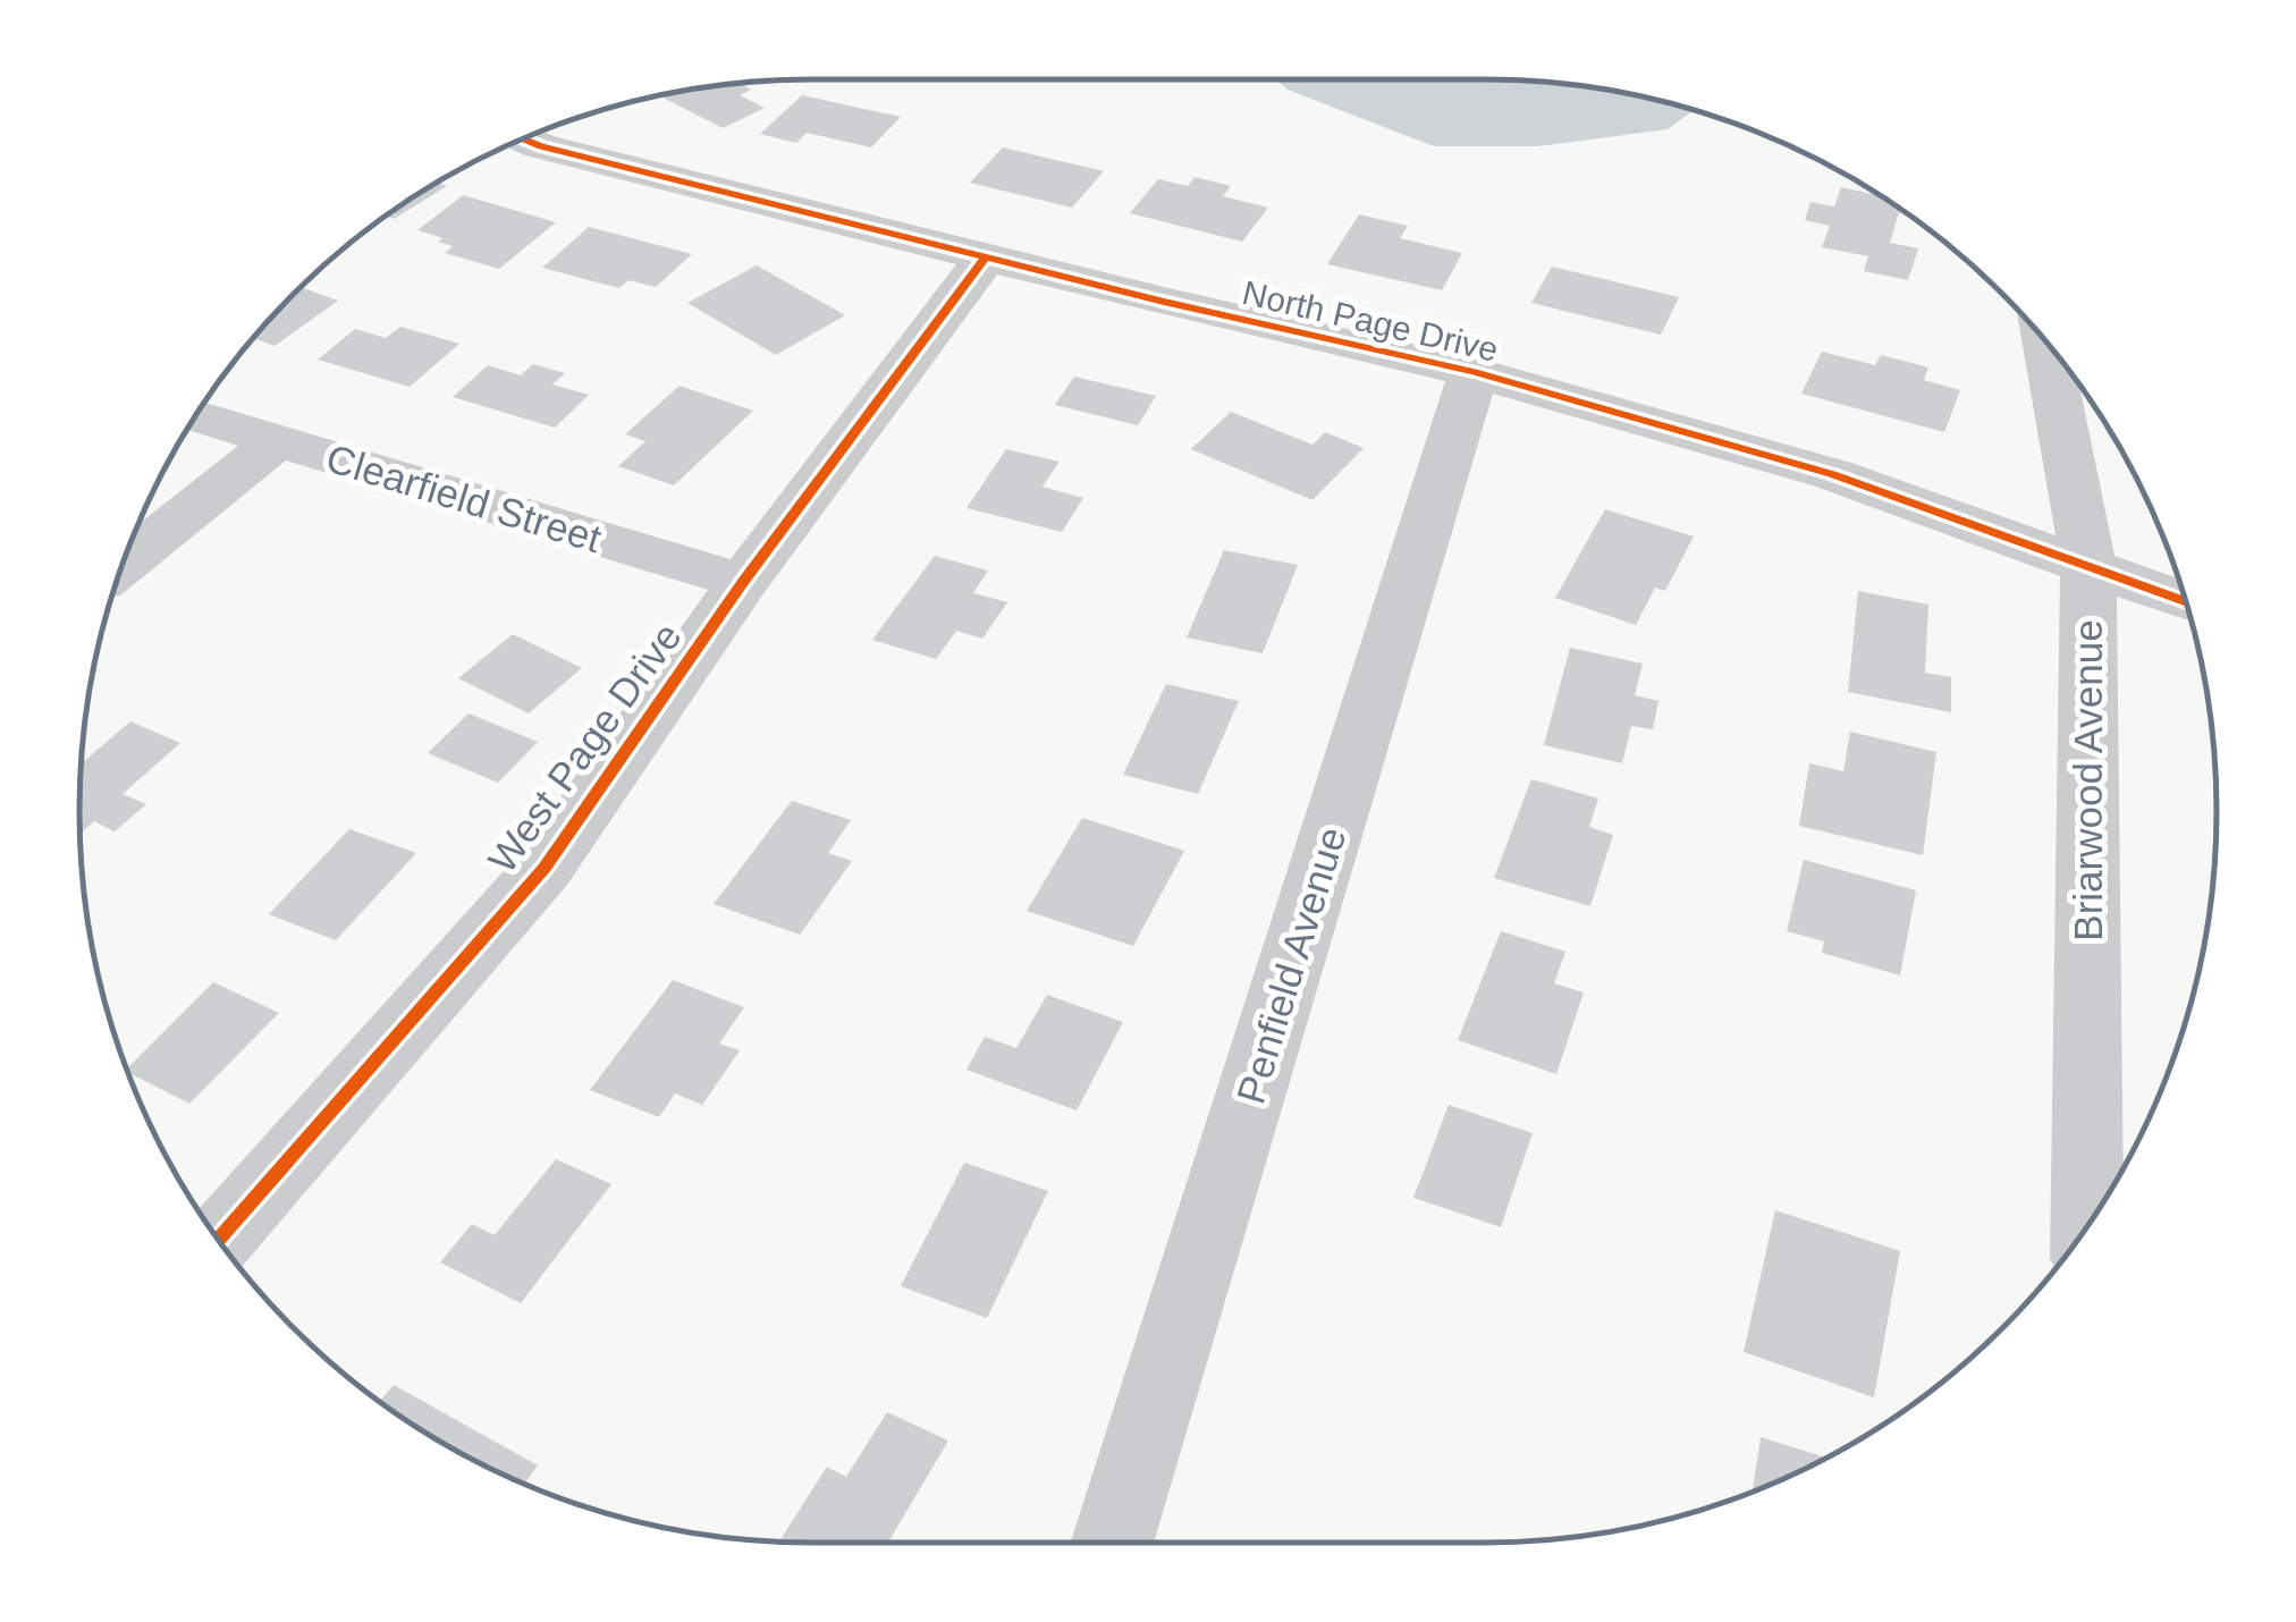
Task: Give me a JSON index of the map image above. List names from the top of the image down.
{
  "streets": {
    "street": [
      "North Page Drive",
      "Clearfield Street",
      "West Page Drive",
      "Briarwood Avenue",
      "Penfield Avenue"
    ]
  },
  "crossings": [
    ["North Page Drive", "West Page Drive"],
    ["North Page Drive", "Briarwood Avenue"],
    ["North Page Drive", "Penfield Avenue"],
    ["Clearfield Street", "West Page Drive"]
  ]
}
